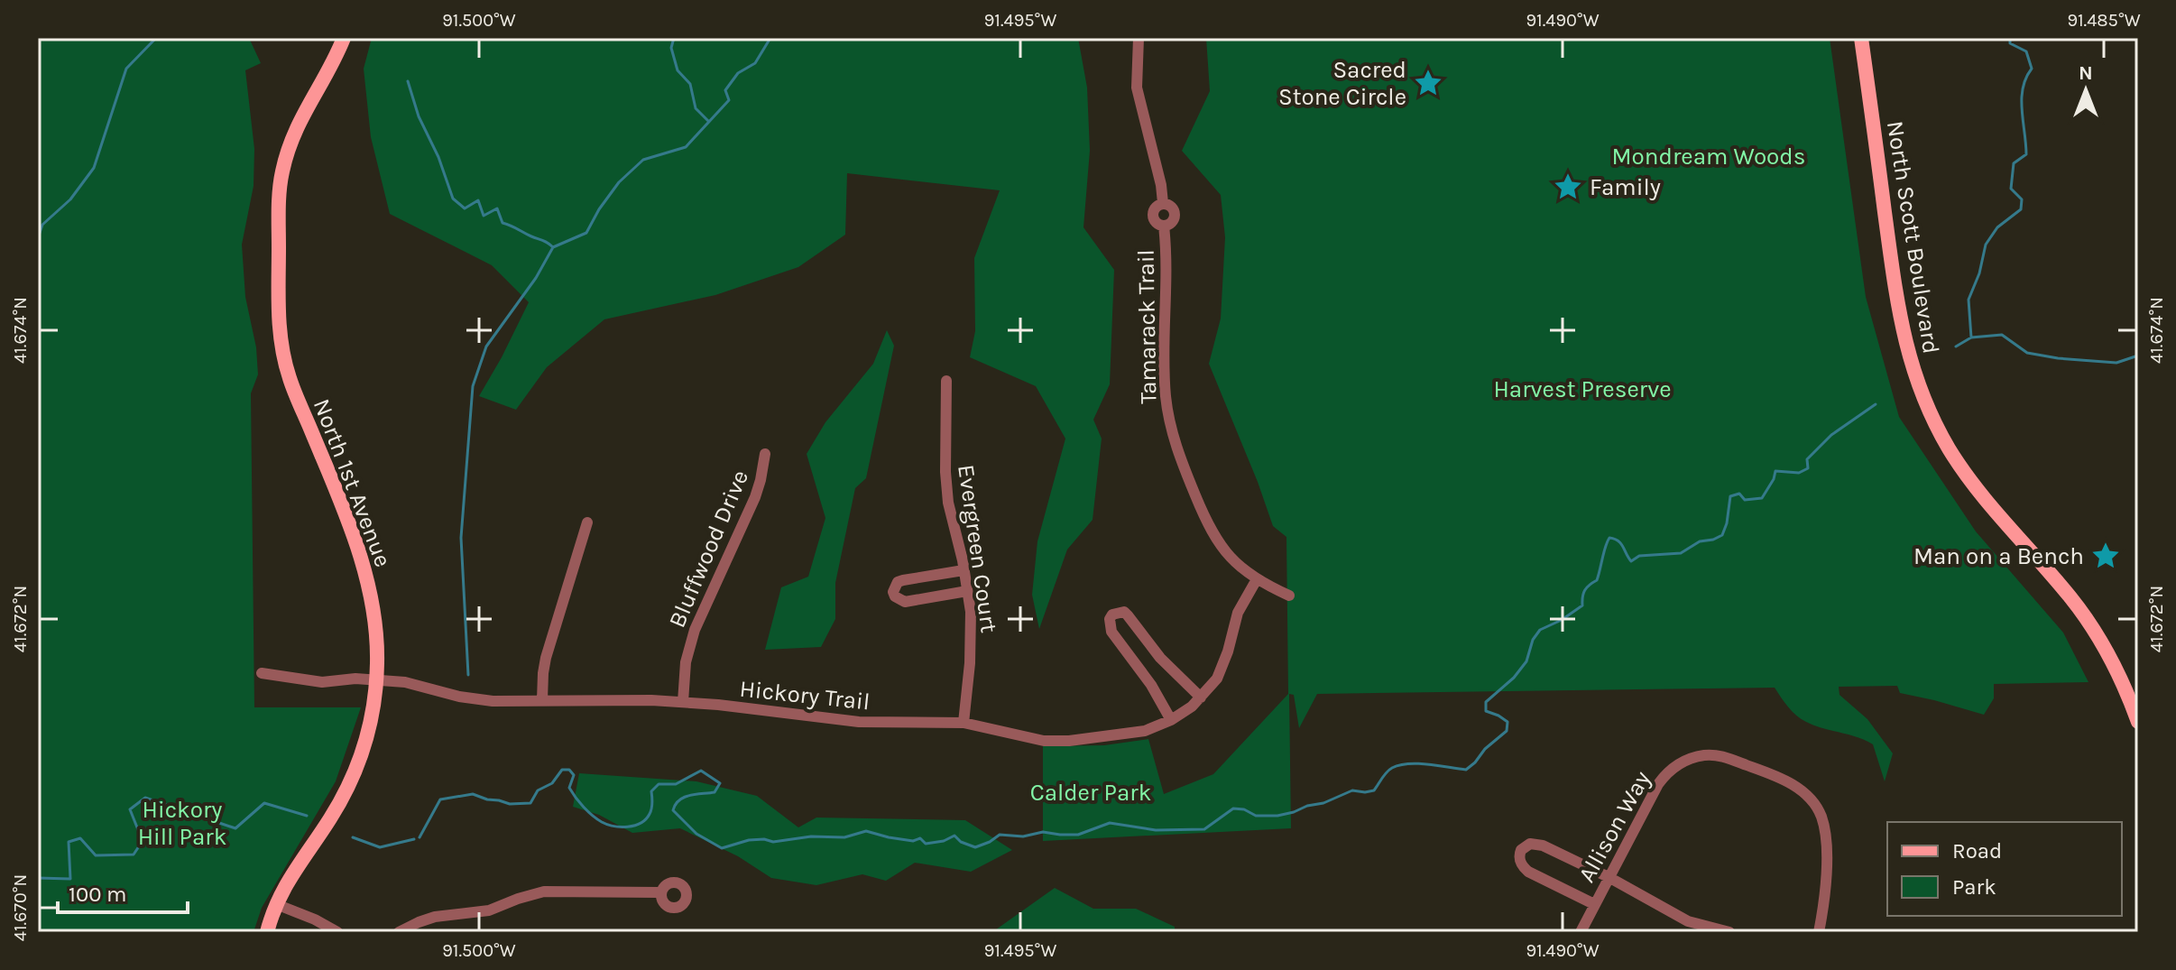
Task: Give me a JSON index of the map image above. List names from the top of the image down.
{
  "streets": {
    "main road": ["North Scott Boulevard", "North 1st Avenue"],
    "street": [
      "Tamarack Trail",
      "Bluffwood Drive",
      "Evergreen Court",
      "Hickory Trail",
      "Allison Way"
    ]
  },
  "crossings": [
    ["Tamarack Trail", "Hickory Trail"],
    ["North 1st Avenue", "Hickory Trail"],
    ["Bluffwood Drive", "Hickory Trail"],
    ["Evergreen Court", "Hickory Trail"]
  ],
  "parks": [
    "Mondream Woods",
    "Harvest Preserve",
    "Calder Park",
    "Hickory Hill Park"
  ],
  "places": {
    "place": ["Sacred Stone Circle", "Family", "Man on a Bench"]
  },
  "legend": ["Road", "Park"],
  "scale_bar": "100 m",
  "north": "top",
  "coordinates": [
    "91.500°W",
    "91.495°W",
    "91.490°W",
    "91.485°W",
    "41.674°N",
    "41.672°N",
    "41.670°N"
  ]
}
